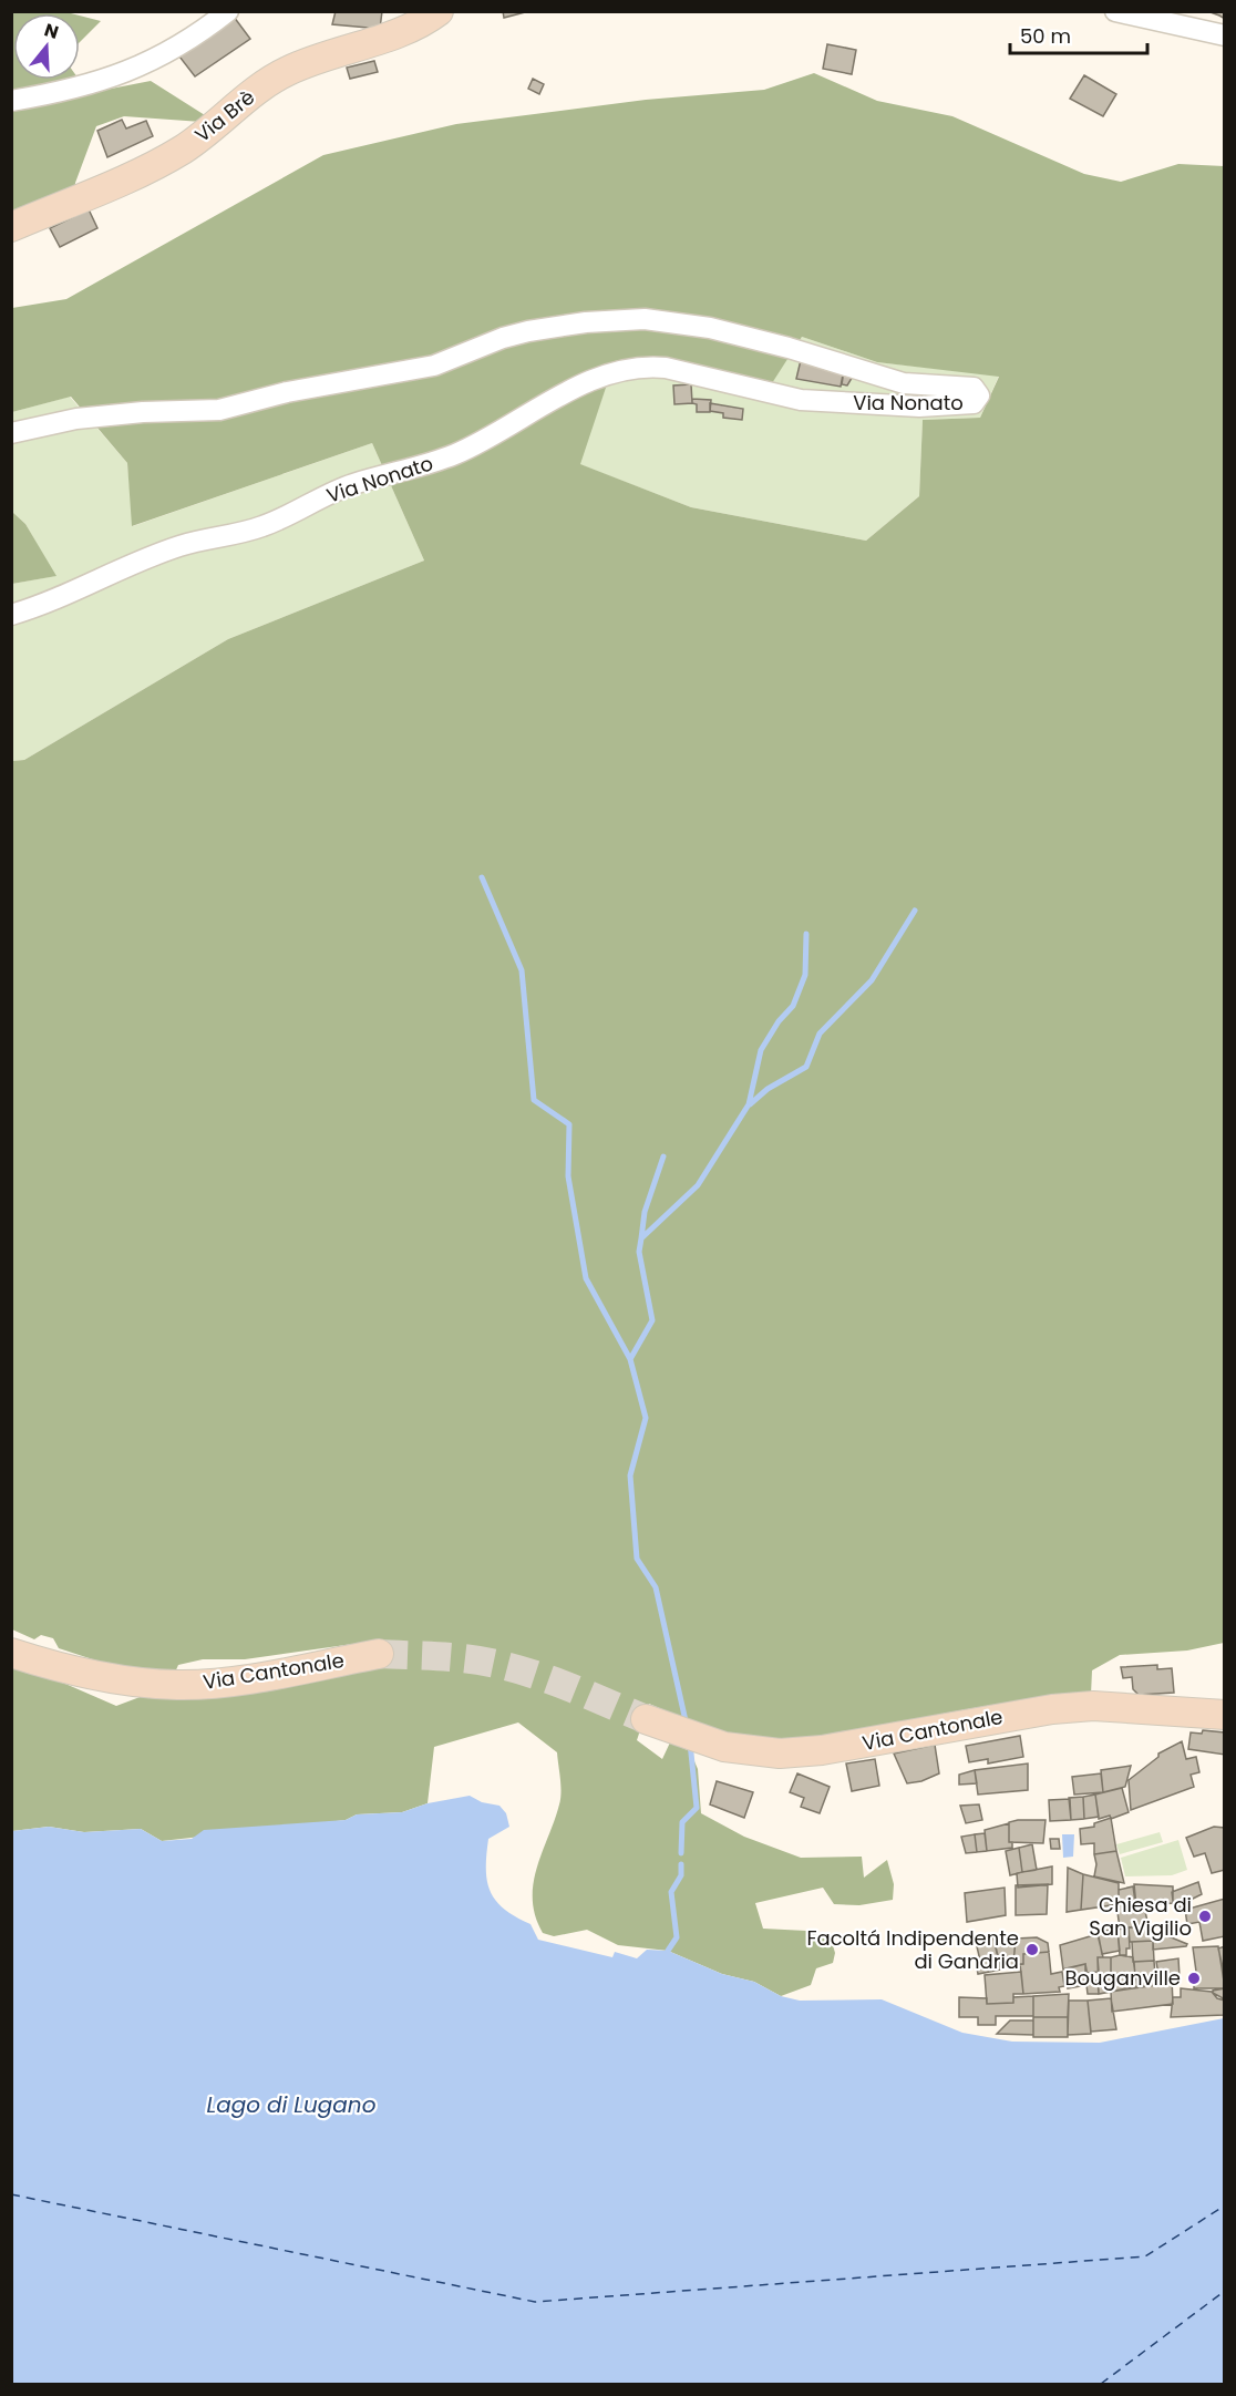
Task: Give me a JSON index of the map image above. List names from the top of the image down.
{
  "streets": {
    "main road": ["Via Brè", "Via Cantonale"],
    "street": ["Via Nonato"]
  },
  "water": ["Lago di Lugano"],
  "places": ["Chiesa di San Vigilio", "Facoltá Indipendente di Gandria", "Bouganville"],
  "scale_bar": "50 m",
  "north": "top"
}
